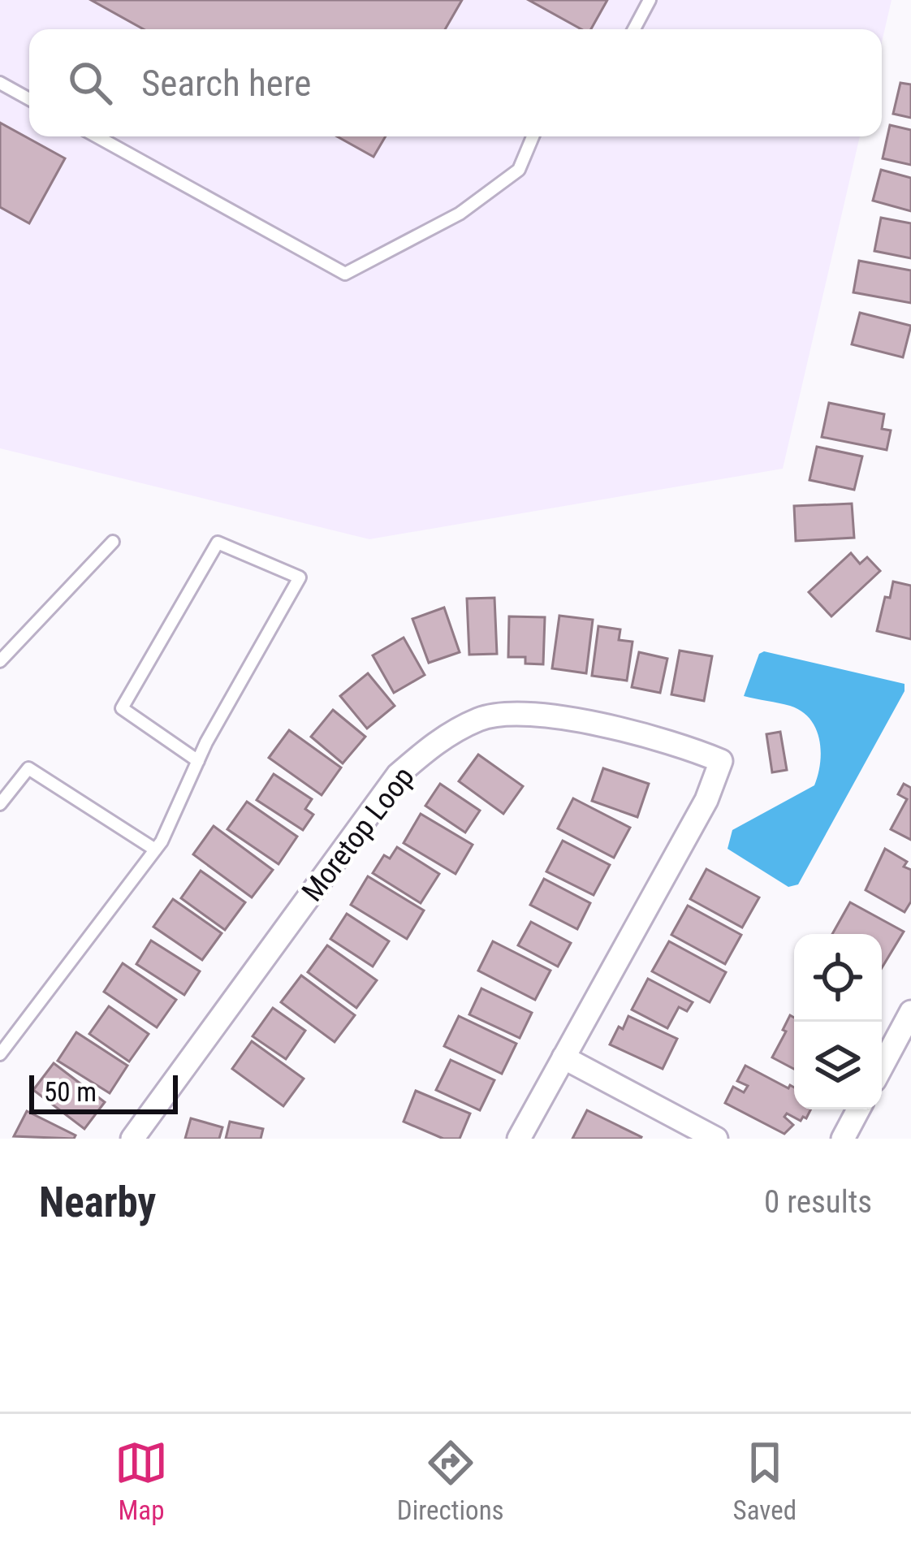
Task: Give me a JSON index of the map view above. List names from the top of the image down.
{
  "streets": {
    "street": ["Moretop Loop"]
  },
  "scale_bar": "50 m",
  "page": {
    "search": "Search here",
    "scale": "50 m",
    "heading": ["Nearby", "0 results"],
    "nav": ["Map", "Directions", "Saved"]
  }
}
